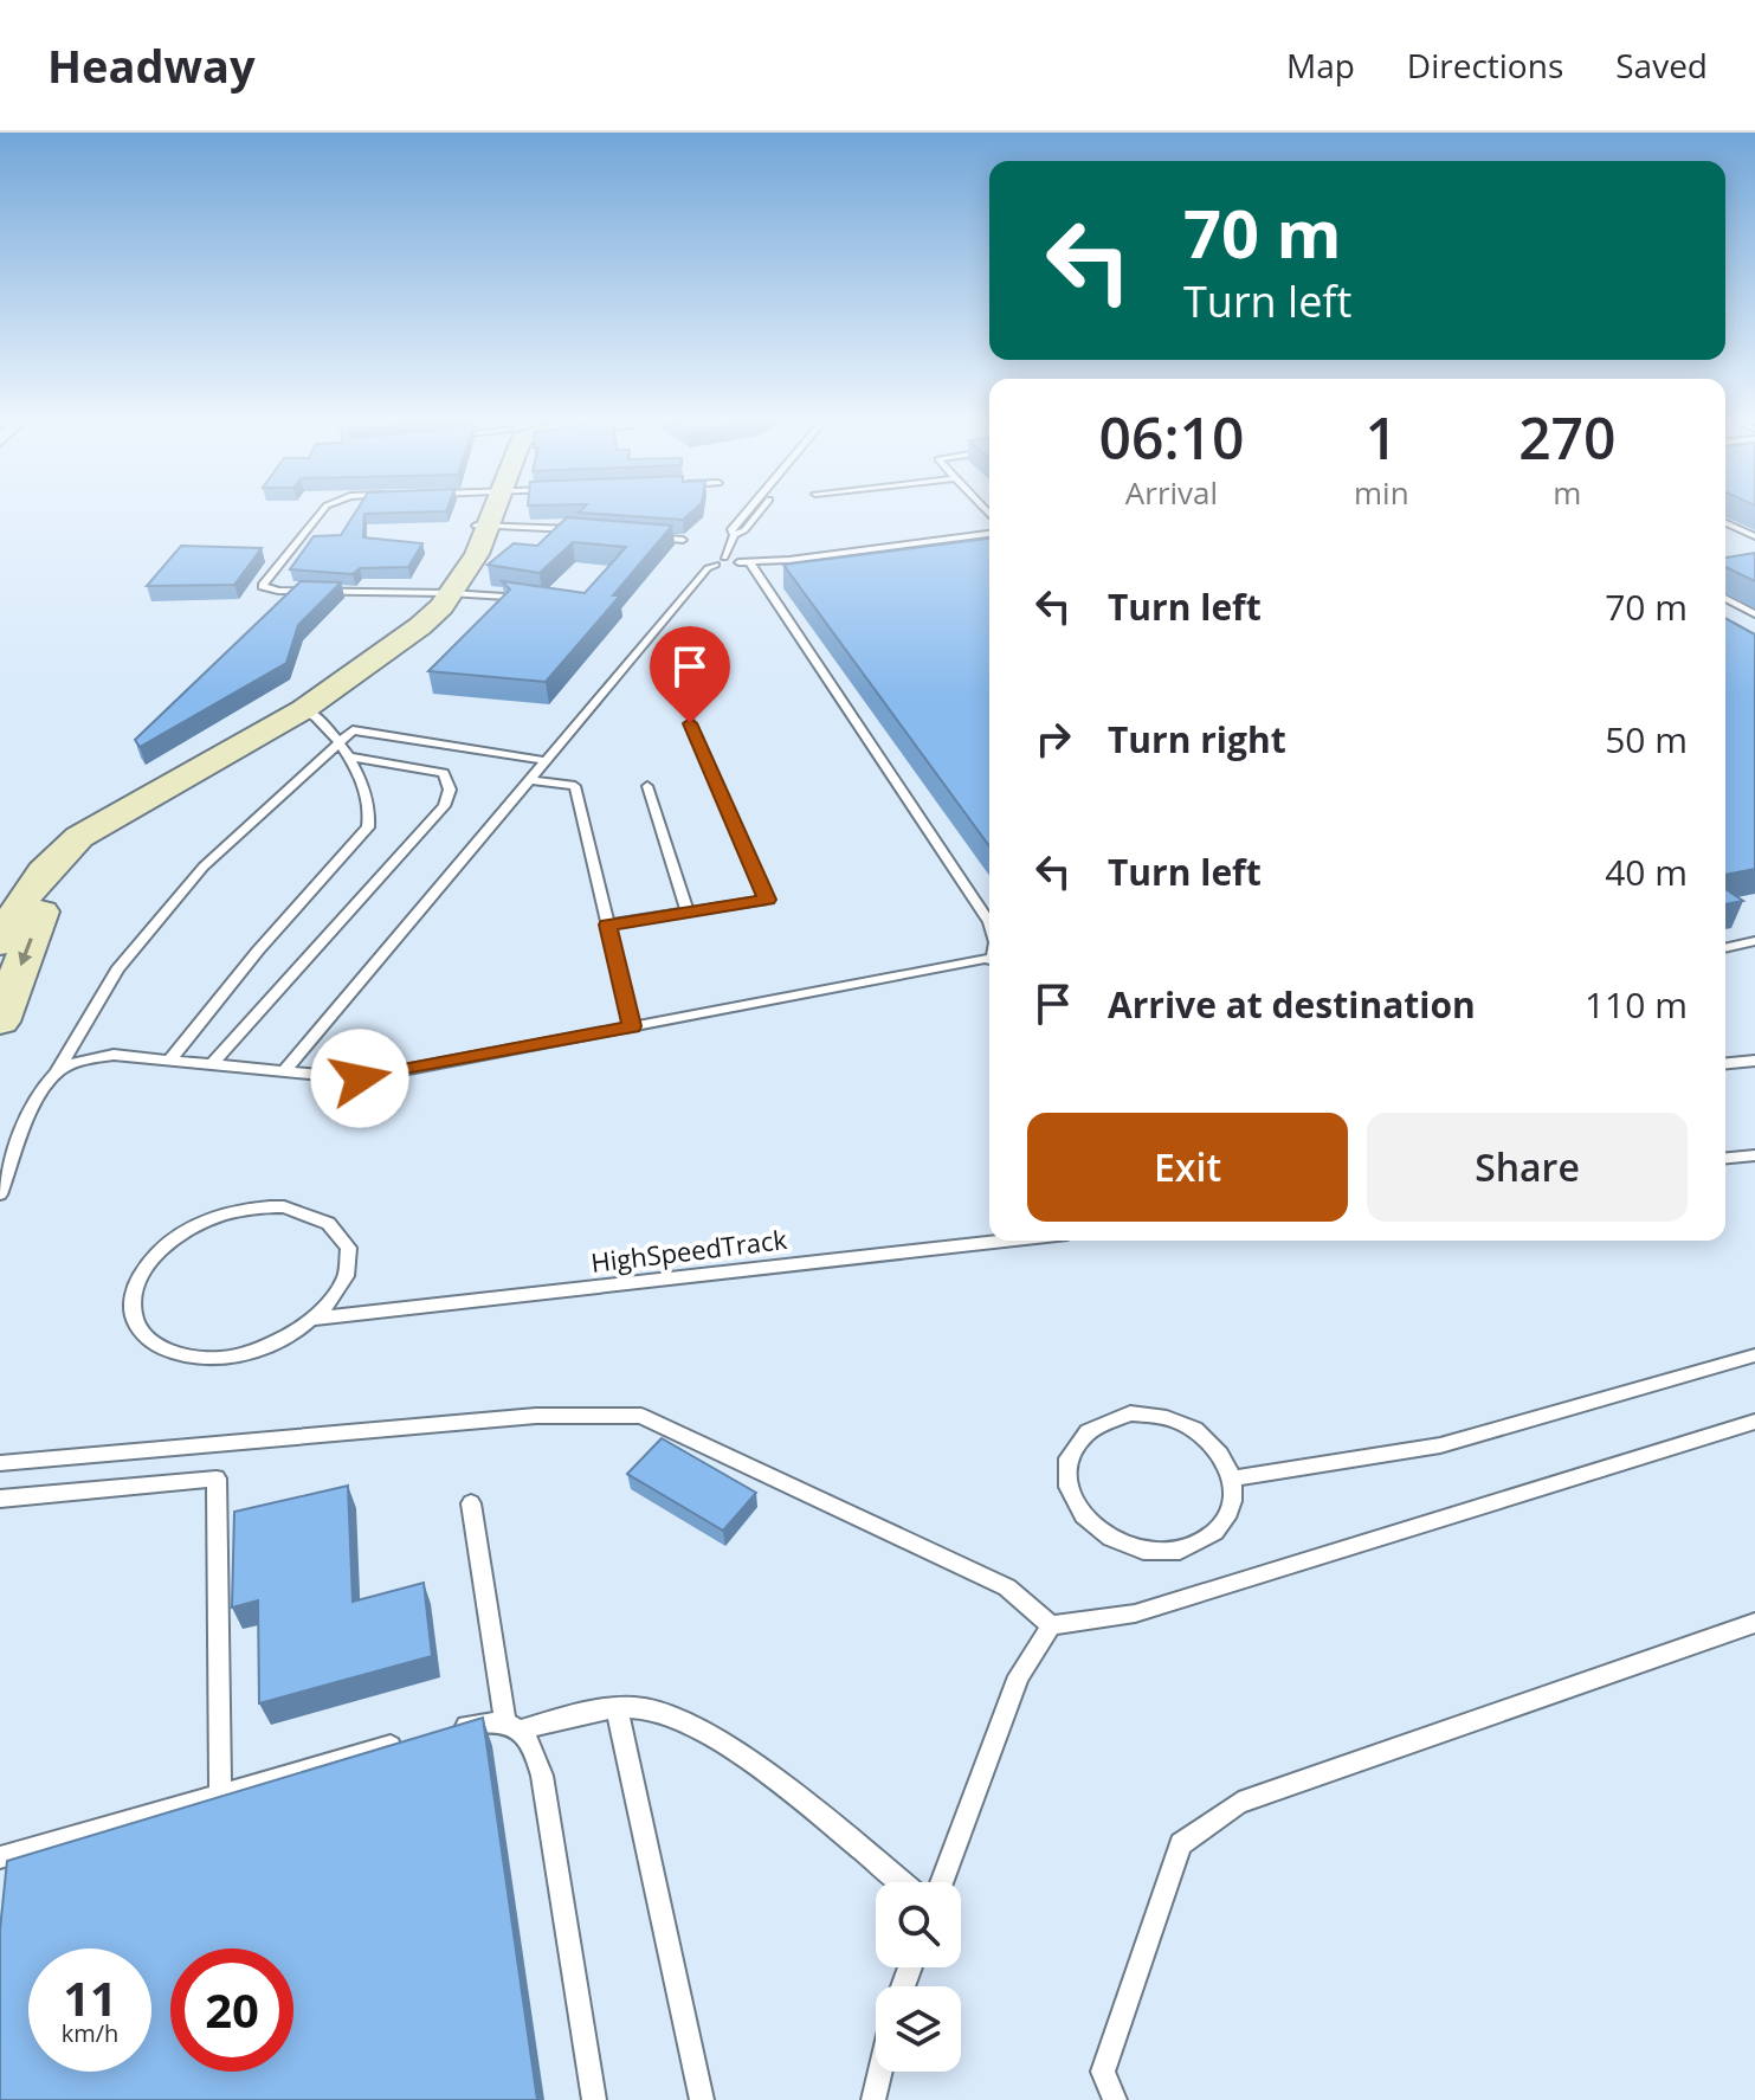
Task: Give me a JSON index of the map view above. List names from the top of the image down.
{
  "streets": {
    "lane": ["HighSpeedTrack"]
  },
  "page": {
    "header": "Headway",
    "nav": ["Map", "Directions", "Saved"],
    "turn": ["70 m", "Turn left"],
    "eta": [
      "06:10",
      "Arrival",
      "1",
      "min",
      "270",
      "m"
    ],
    "list": [
      {
        "name": "Turn left",
        "value": "70 m"
      },
      {
        "name": "Turn right",
        "value": "50 m"
      },
      {
        "name": "Turn left",
        "value": "40 m"
      },
      {
        "name": "Arrive at destination",
        "value": "110 m"
      }
    ],
    "buttons": ["Exit", "Share"],
    "speed": "11 km/h",
    "limit": "20"
  }
}
